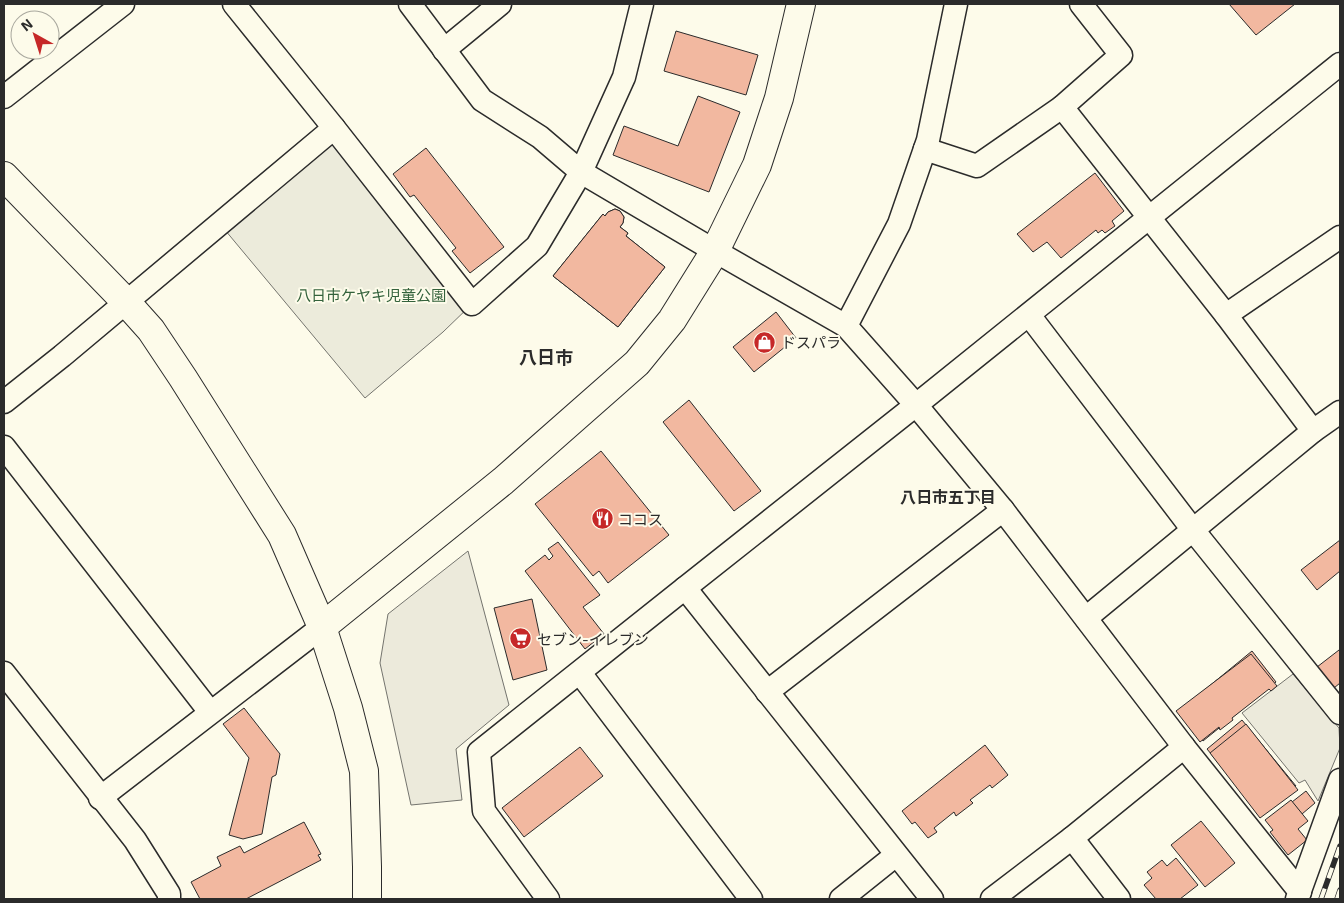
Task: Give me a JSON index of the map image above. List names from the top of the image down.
{
  "districts": ["八日市", "八日市五丁目"],
  "parks": ["八日市ケヤキ児童公園"],
  "places": {
    "shop": ["ドスパラ"],
    "restaurant": ["ココス"],
    "supermarket": ["セブン-イレブン"]
  },
  "north": "top left"
}
